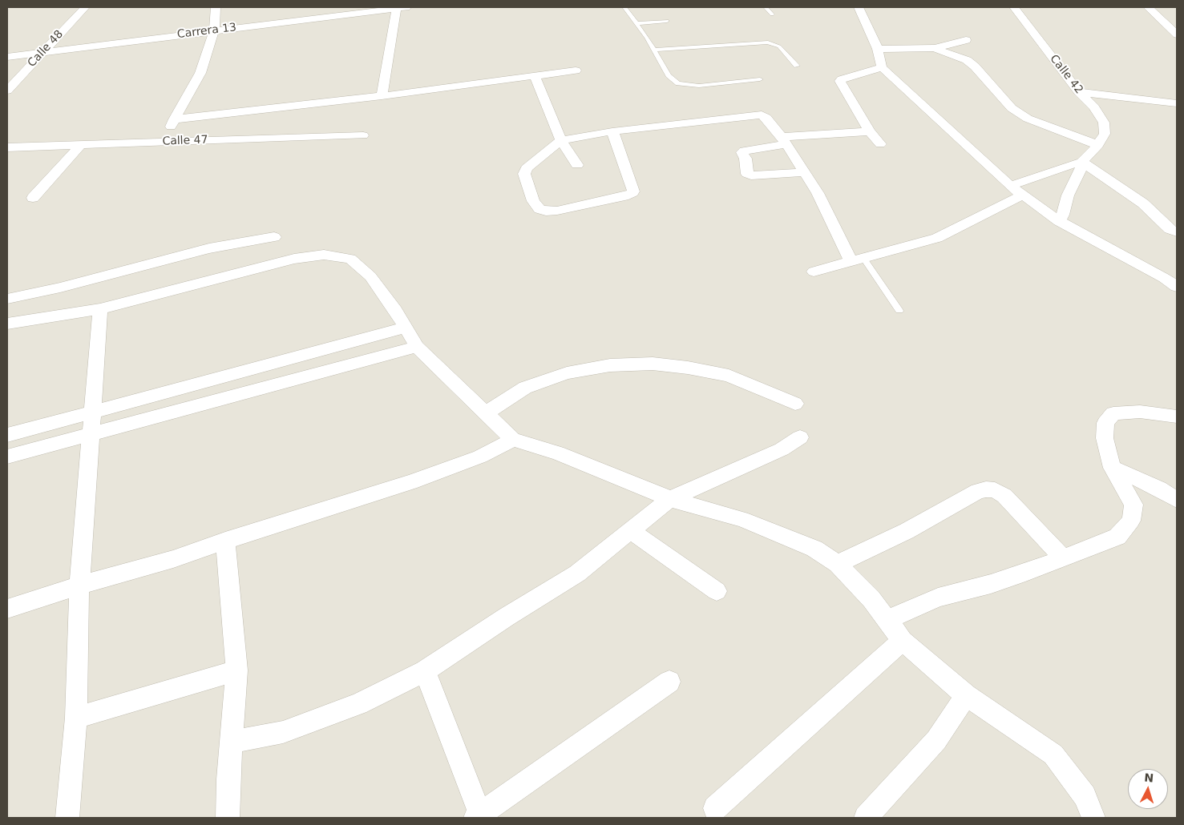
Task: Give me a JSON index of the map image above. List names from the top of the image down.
{
  "streets": {
    "street": [
      "Carrera 13",
      "Calle 48",
      "Calle 42",
      "Calle 47"
    ]
  },
  "crossings": [
    ["Carrera 13", "Calle 48"]
  ],
  "north": "top"
}
